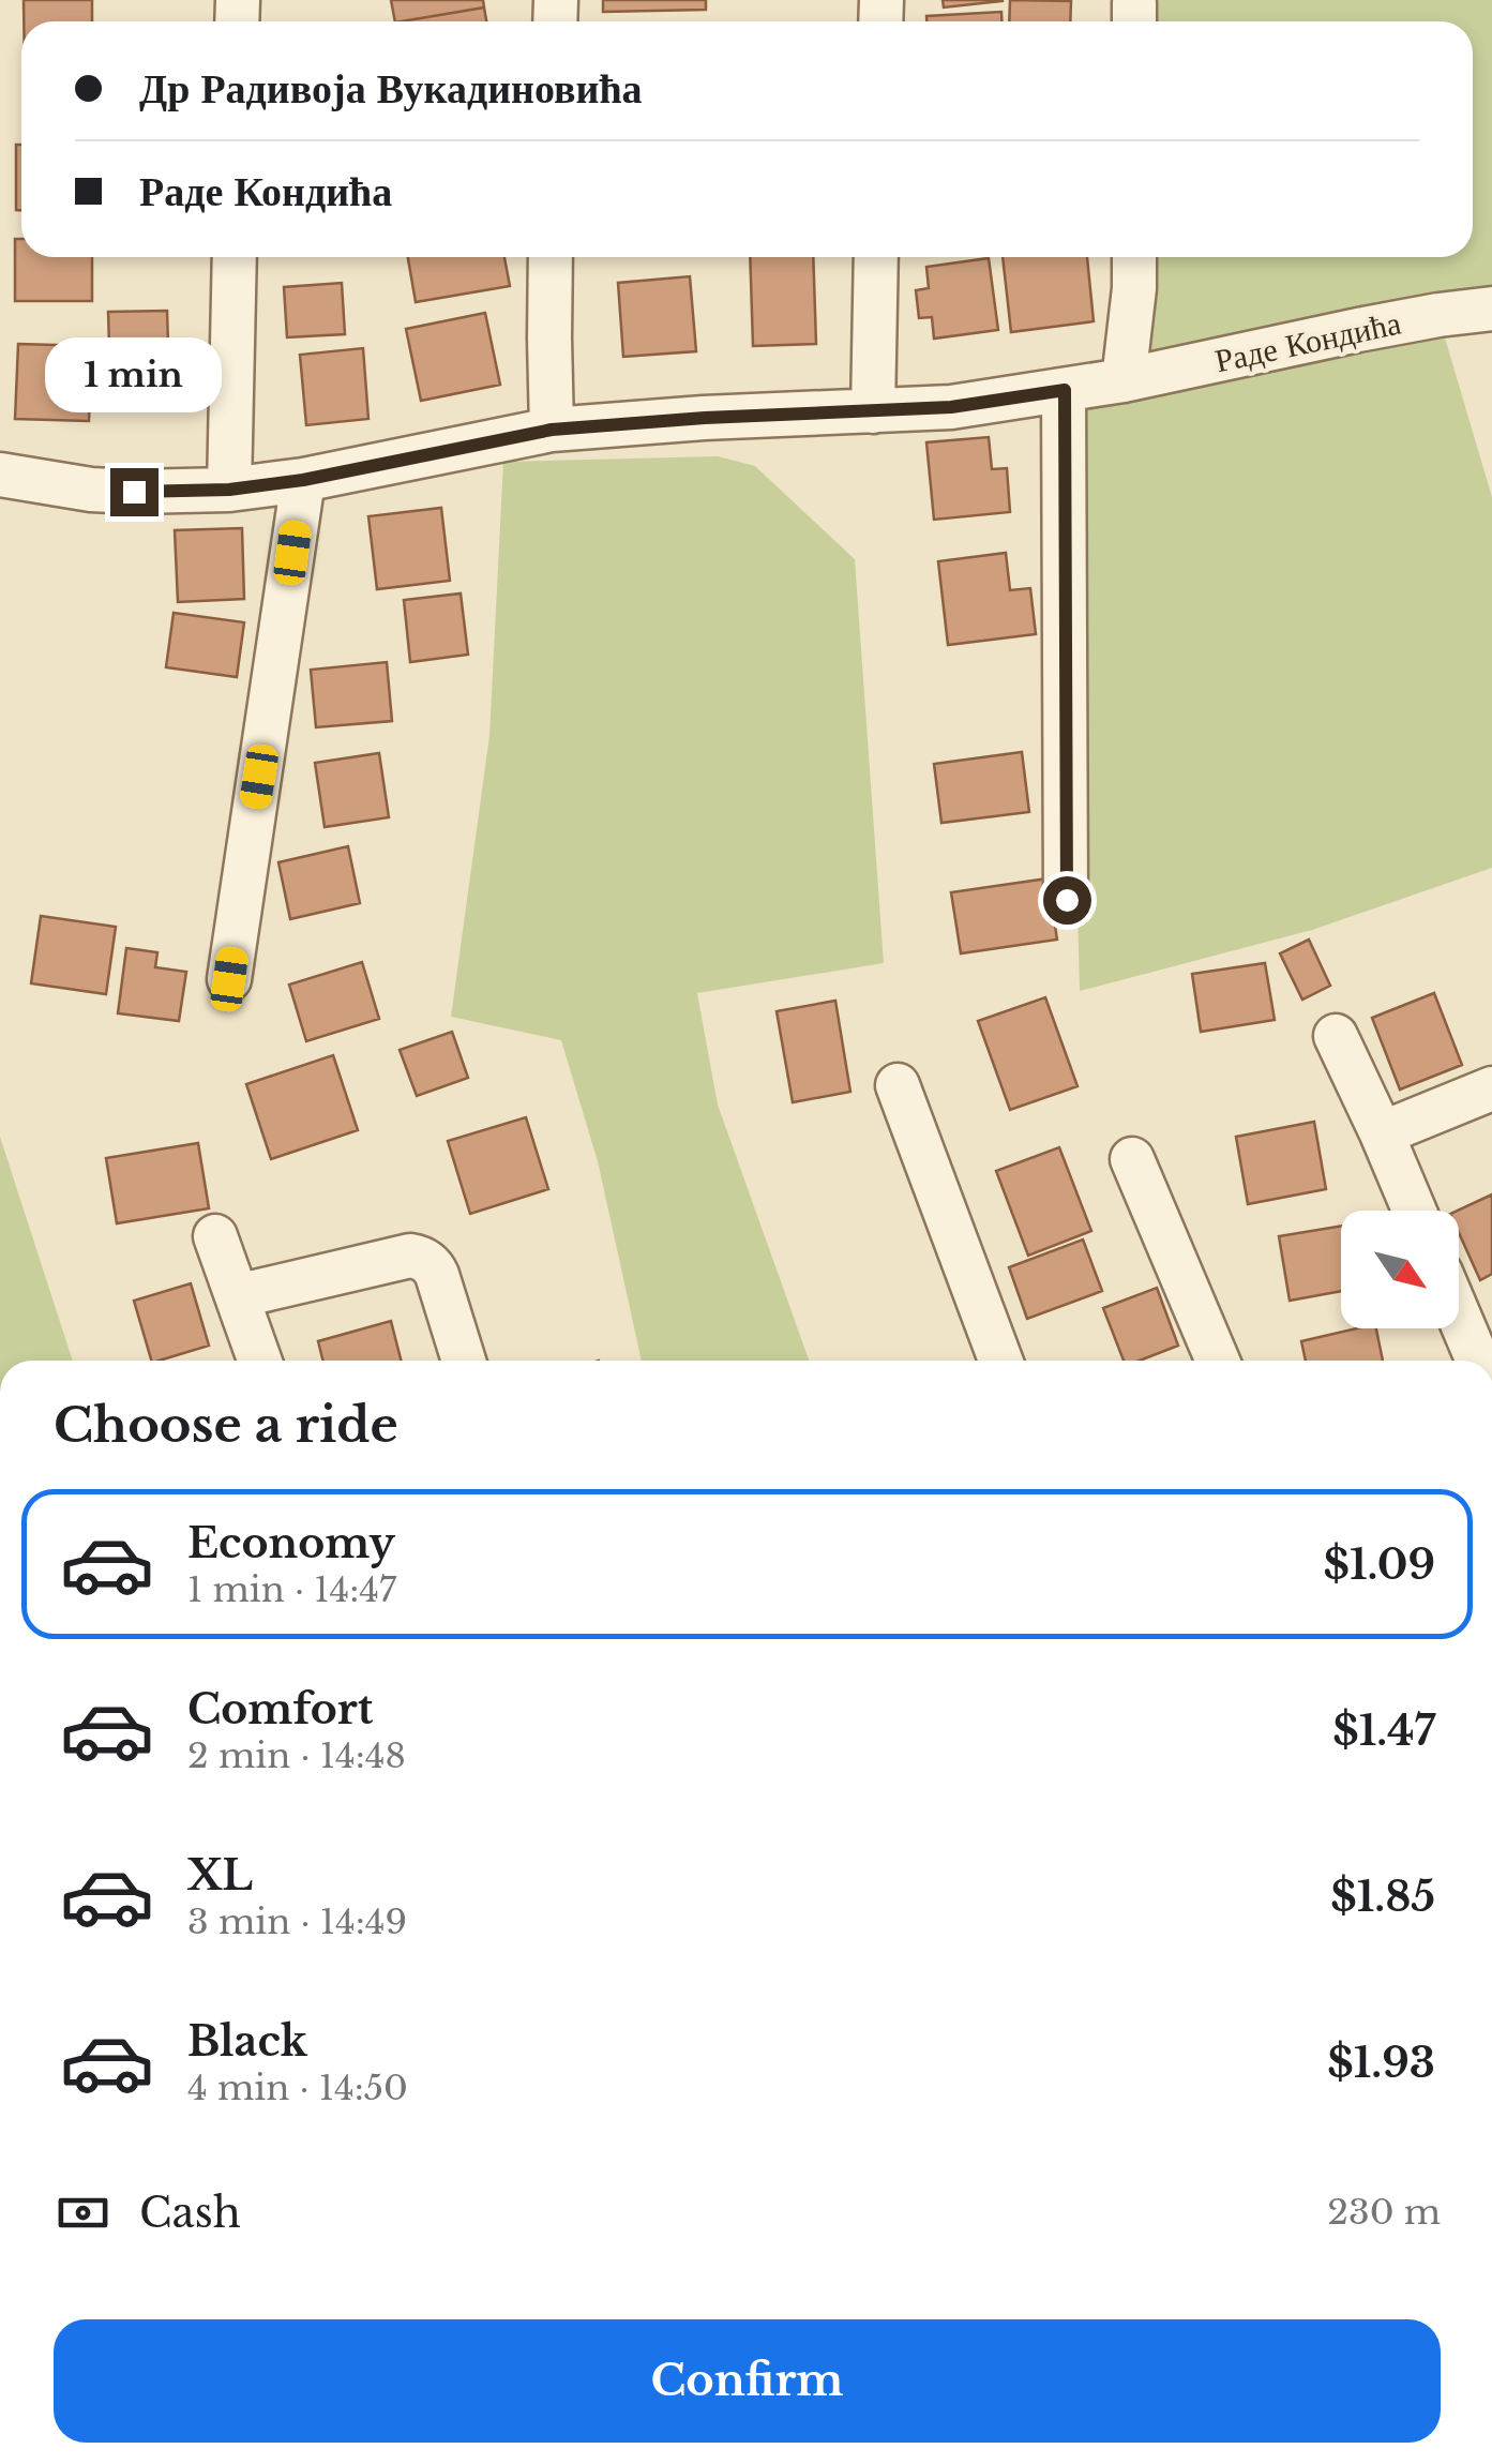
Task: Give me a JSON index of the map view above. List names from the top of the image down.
{
  "streets": {
    "street": ["Раде Кондића"]
  },
  "north": "bottom right",
  "page": {
    "banner": ["Др Радивоја Вукадиновића", "Раде Кондића"],
    "bubble": "1 min",
    "heading": "Choose a ride",
    "list": [
      {
        "name": "Economy",
        "note": "1 min · 14:47",
        "value": "$1.09"
      },
      {
        "name": "Comfort",
        "note": "2 min · 14:48",
        "value": "$1.47"
      },
      {
        "name": "XL",
        "note": "3 min · 14:49",
        "value": "$1.85"
      },
      {
        "name": "Black",
        "note": "4 min · 14:50",
        "value": "$1.93"
      }
    ],
    "pay": ["Cash", "230 m"],
    "buttons": "Confirm"
  }
}
